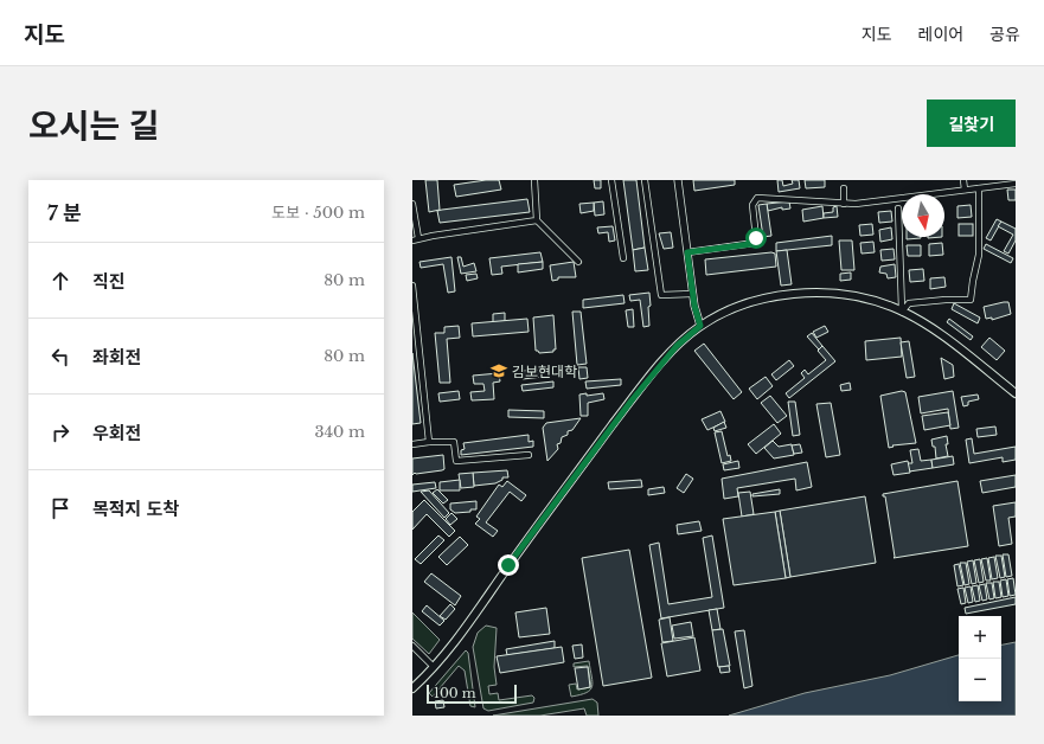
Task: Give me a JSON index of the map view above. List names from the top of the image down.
{
  "places": {
    "school or university": ["김보현대학"]
  },
  "scale_bar": "100 m",
  "north": "bottom",
  "page": {
    "header": "지도",
    "nav": ["지도", "레이어", "공유"],
    "title": "오시는 길",
    "buttons": "길찾기",
    "heading": ["7 분", "도보 · 500 m"],
    "list": [
      ["직진", "80 m"],
      ["좌회전", "80 m"],
      ["우회전", "340 m"],
      "목적지 도착"
    ],
    "map_buttons": ["+", "−"],
    "scale": "100 m"
  }
}
